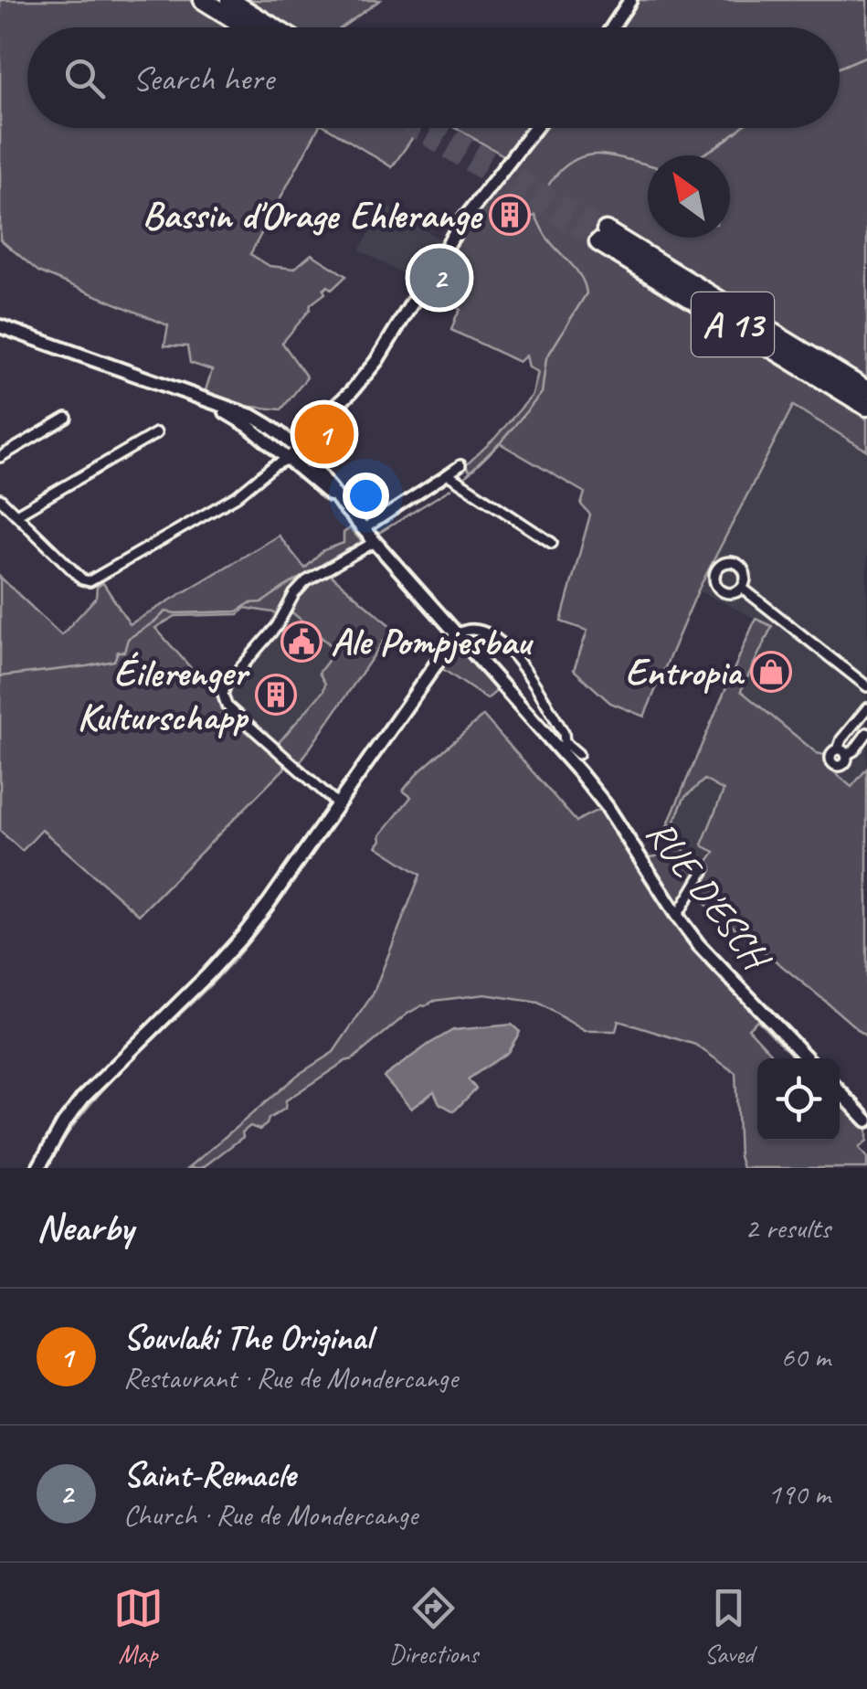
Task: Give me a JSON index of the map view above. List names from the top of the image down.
{
  "streets": {
    "highway": ["A 13"],
    "main road": ["RUE D'ESCH"]
  },
  "places": {
    "building": ["Bassin d'Orage Ehlerange", "Éilerenger Kulturschapp"],
    "public building": ["Ale Pompjesbau"],
    "shop": ["Entropia"]
  },
  "north": "top left",
  "page": {
    "search": "Search here",
    "pins": ["2", "1"],
    "heading": ["Nearby", "2 results"],
    "list": [
      {
        "mark": "1",
        "name": "Souvlaki The Original",
        "note": "Restaurant · Rue de Mondercange",
        "value": "60 m"
      },
      {
        "mark": "2",
        "name": "Saint-Remacle",
        "note": "Church · Rue de Mondercange",
        "value": "190 m"
      }
    ],
    "nav": ["Map", "Directions", "Saved"]
  }
}
